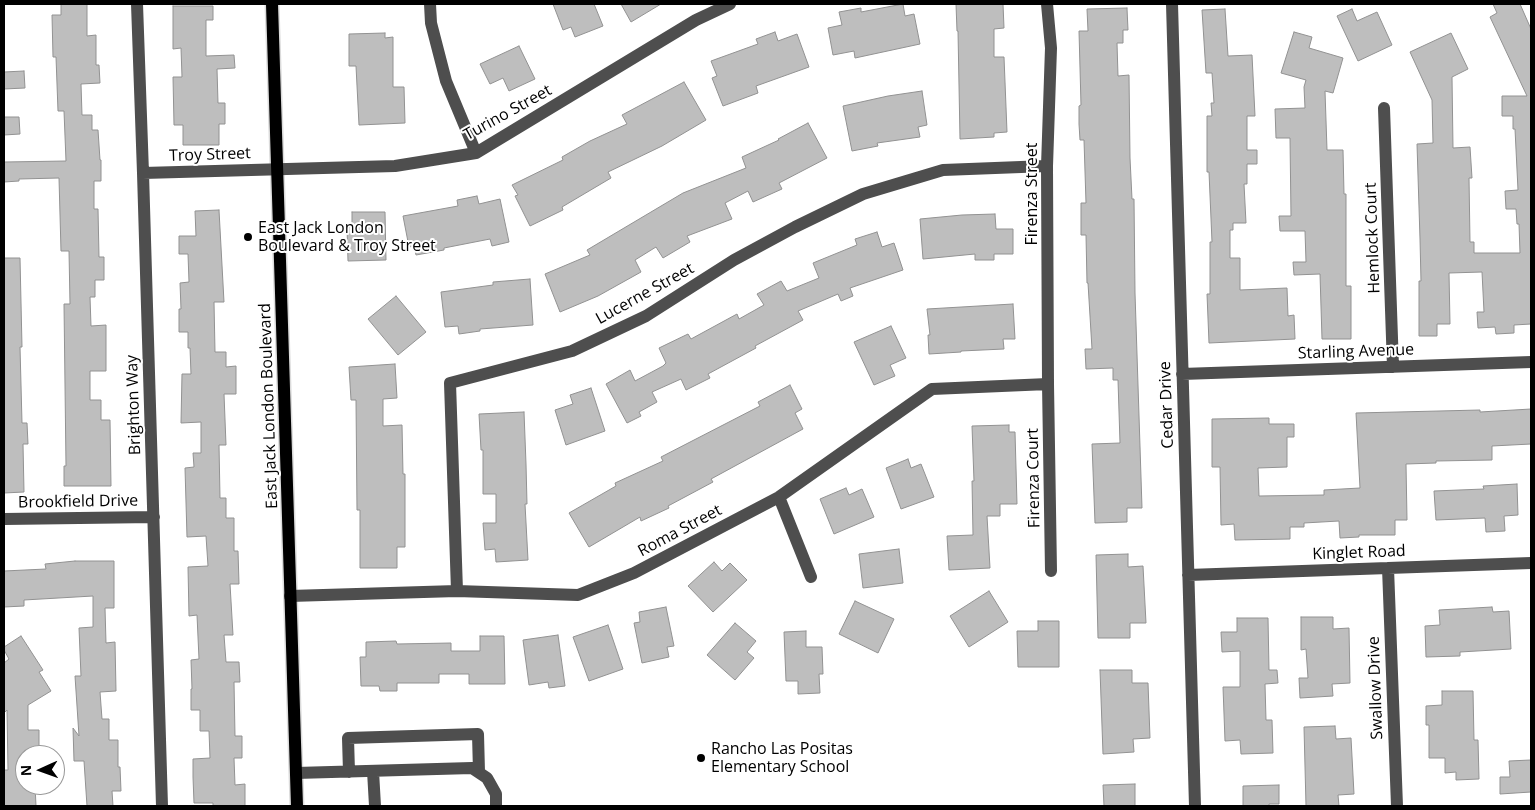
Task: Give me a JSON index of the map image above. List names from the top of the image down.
{
  "streets": {
    "main road": ["East Jack London Boulevard"],
    "street": [
      "Turino Street",
      "Troy Street",
      "Firenza Street",
      "Hemlock Court",
      "Lucerne Street",
      "Starling Avenue",
      "Brighton Way",
      "Cedar Drive",
      "Firenza Court",
      "Brookfield Drive",
      "Roma Street",
      "Kinglet Road",
      "Swallow Drive"
    ]
  },
  "crossings": [
    ["Turino Street", "Troy Street"],
    ["Turino Street", "East Jack London Boulevard"],
    ["Troy Street", "Brighton Way"],
    ["Troy Street", "East Jack London Boulevard"],
    ["Firenza Street", "Lucerne Street"],
    ["Firenza Street", "Firenza Court"],
    ["Firenza Street", "Roma Street"],
    ["Hemlock Court", "Starling Avenue"],
    ["Lucerne Street", "Roma Street"],
    ["Starling Avenue", "Cedar Drive"],
    ["Brighton Way", "Brookfield Drive"],
    ["Cedar Drive", "Kinglet Road"],
    ["East Jack London Boulevard", "Roma Street"],
    ["Firenza Court", "Roma Street"],
    ["Kinglet Road", "Swallow Drive"]
  ],
  "places": ["East Jack London Boulevard & Troy Street", "Rancho Las Positas Elementary School"],
  "north": "left"
}
